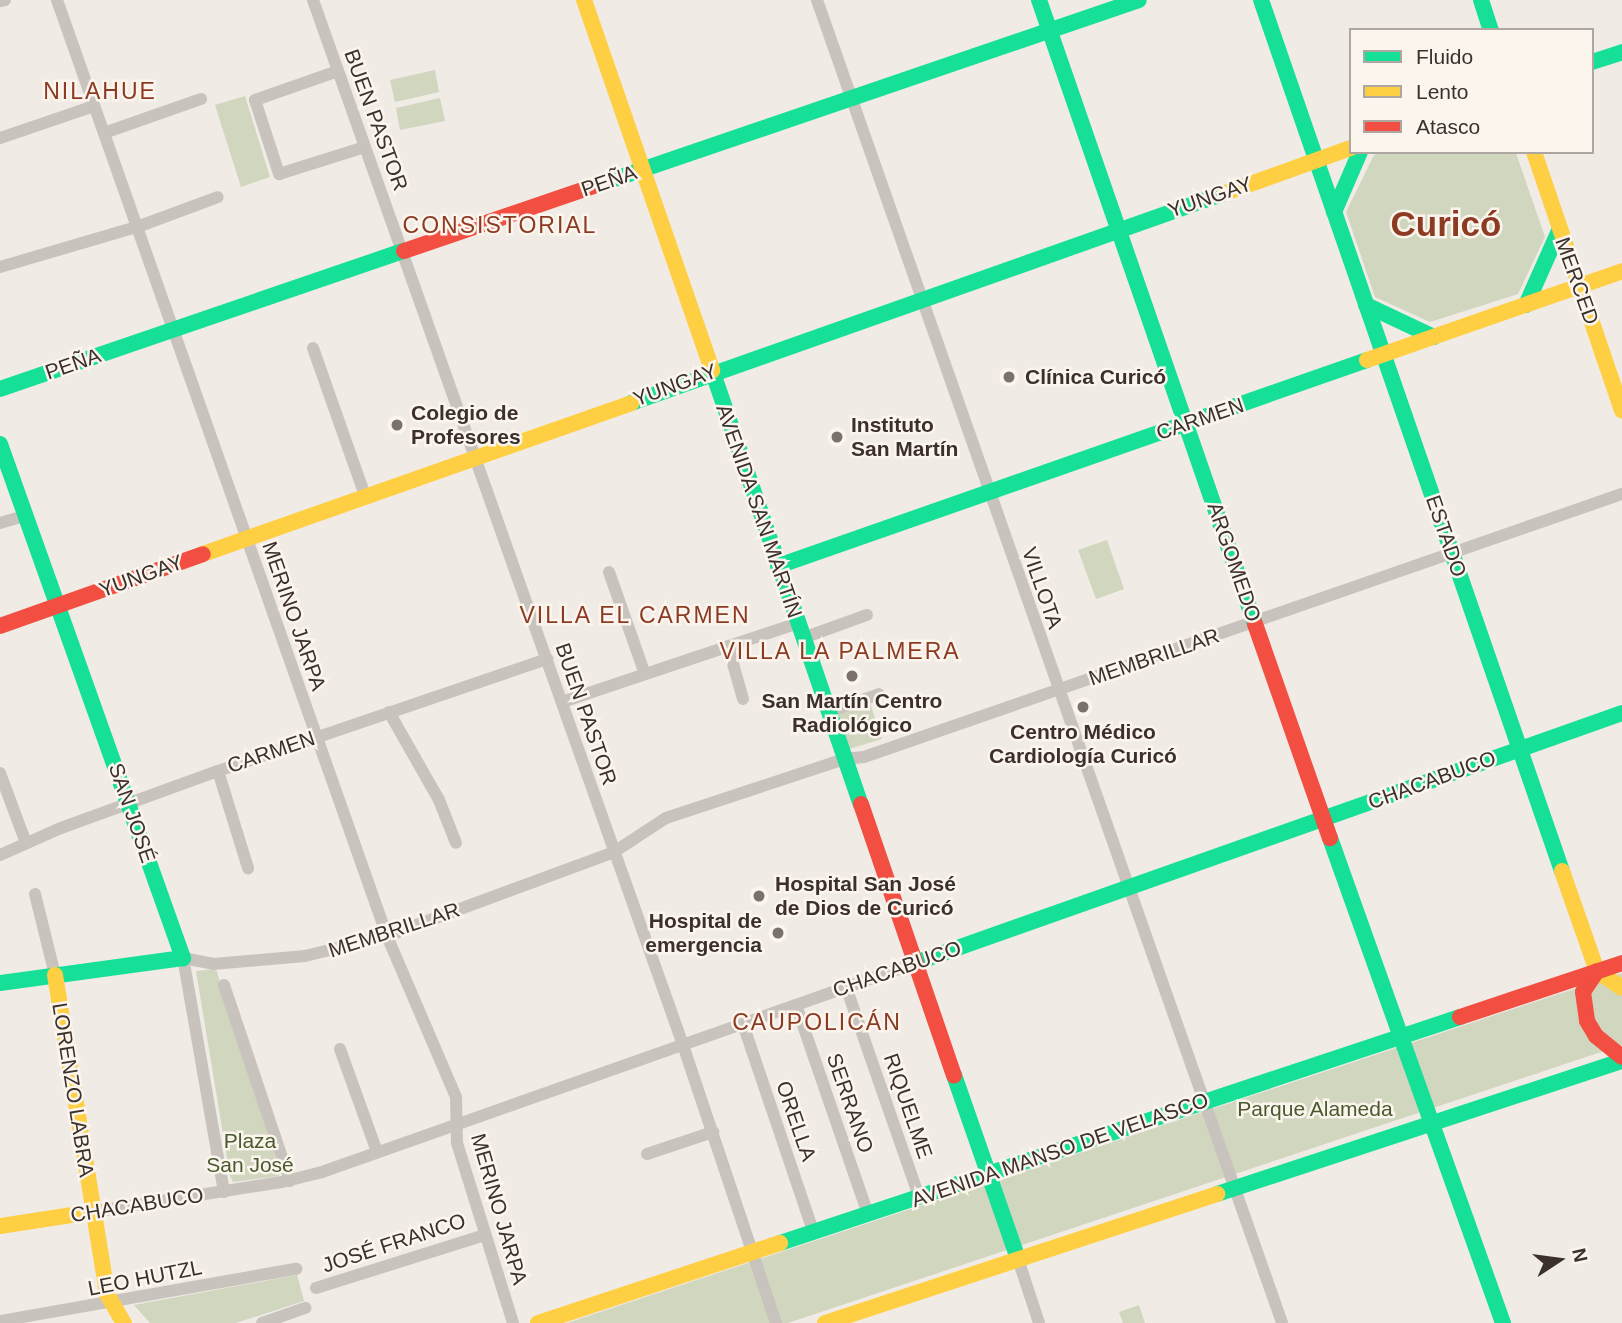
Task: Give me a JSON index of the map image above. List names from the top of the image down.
{
  "streets": {
    "street": [
      "BUEN PASTOR",
      "PEÑA",
      "YUNGAY",
      "MERCED",
      "CARMEN",
      "AVENIDA SAN MARTÍN",
      "ESTADO",
      "ARGOMEDO",
      "VILLOTA",
      "MERINO JARPA",
      "MEMBRILLAR",
      "CHACABUCO",
      "SAN JOSÉ",
      "LORENZO LABRA",
      "SERRANO",
      "RIQUELME",
      "ORELLA",
      "AVENIDA MANSO DE VELASCO",
      "JOSÉ FRANCO",
      "LEO HUTZL"
    ]
  },
  "crossings": [
    ["BUEN PASTOR", "PEÑA"],
    ["BUEN PASTOR", "YUNGAY"],
    ["BUEN PASTOR", "CARMEN"],
    ["BUEN PASTOR", "MEMBRILLAR"],
    ["BUEN PASTOR", "CHACABUCO"],
    ["BUEN PASTOR", "AVENIDA MANSO DE VELASCO"],
    ["PEÑA", "AVENIDA SAN MARTÍN"],
    ["PEÑA", "ARGOMEDO"],
    ["PEÑA", "VILLOTA"],
    ["PEÑA", "MERINO JARPA"],
    ["YUNGAY", "AVENIDA SAN MARTÍN"],
    ["YUNGAY", "ESTADO"],
    ["YUNGAY", "ARGOMEDO"],
    ["YUNGAY", "VILLOTA"],
    ["YUNGAY", "MERINO JARPA"],
    ["YUNGAY", "SAN JOSÉ"],
    ["MERCED", "CARMEN"],
    ["CARMEN", "AVENIDA SAN MARTÍN"],
    ["CARMEN", "ESTADO"],
    ["CARMEN", "ARGOMEDO"],
    ["CARMEN", "VILLOTA"],
    ["CARMEN", "MERINO JARPA"],
    ["CARMEN", "SAN JOSÉ"],
    ["AVENIDA SAN MARTÍN", "MEMBRILLAR"],
    ["AVENIDA SAN MARTÍN", "CHACABUCO"],
    ["AVENIDA SAN MARTÍN", "AVENIDA MANSO DE VELASCO"],
    ["ESTADO", "MEMBRILLAR"],
    ["ESTADO", "CHACABUCO"],
    ["ESTADO", "AVENIDA MANSO DE VELASCO"],
    ["ARGOMEDO", "MEMBRILLAR"],
    ["ARGOMEDO", "CHACABUCO"],
    ["ARGOMEDO", "AVENIDA MANSO DE VELASCO"],
    ["VILLOTA", "MEMBRILLAR"],
    ["VILLOTA", "CHACABUCO"],
    ["VILLOTA", "AVENIDA MANSO DE VELASCO"],
    ["MERINO JARPA", "MEMBRILLAR"],
    ["MERINO JARPA", "CHACABUCO"],
    ["MERINO JARPA", "JOSÉ FRANCO"],
    ["MEMBRILLAR", "SAN JOSÉ"],
    ["MEMBRILLAR", "LORENZO LABRA"],
    ["CHACABUCO", "SAN JOSÉ"],
    ["CHACABUCO", "LORENZO LABRA"],
    ["CHACABUCO", "SERRANO"],
    ["CHACABUCO", "RIQUELME"],
    ["CHACABUCO", "ORELLA"],
    ["LORENZO LABRA", "LEO HUTZL"],
    ["SERRANO", "AVENIDA MANSO DE VELASCO"],
    ["RIQUELME", "AVENIDA MANSO DE VELASCO"],
    ["ORELLA", "AVENIDA MANSO DE VELASCO"]
  ],
  "districts": [
    "NILAHUE",
    "Curicó",
    "CONSISTORIAL",
    "VILLA EL CARMEN",
    "VILLA LA PALMERA",
    "CAUPOLICÁN"
  ],
  "parks": ["Parque Alameda", "Plaza San José"],
  "places": [
    "Clínica Curicó",
    "Colegio de Profesores",
    "Instituto San Martín",
    "San Martín Centro Radiológico",
    "Centro Médico Cardiología Curicó",
    "Hospital San José de Dios de Curicó",
    "Hospital de emergencia"
  ],
  "legend": ["Fluido", "Lento", "Atasco"],
  "north": "right"
}
